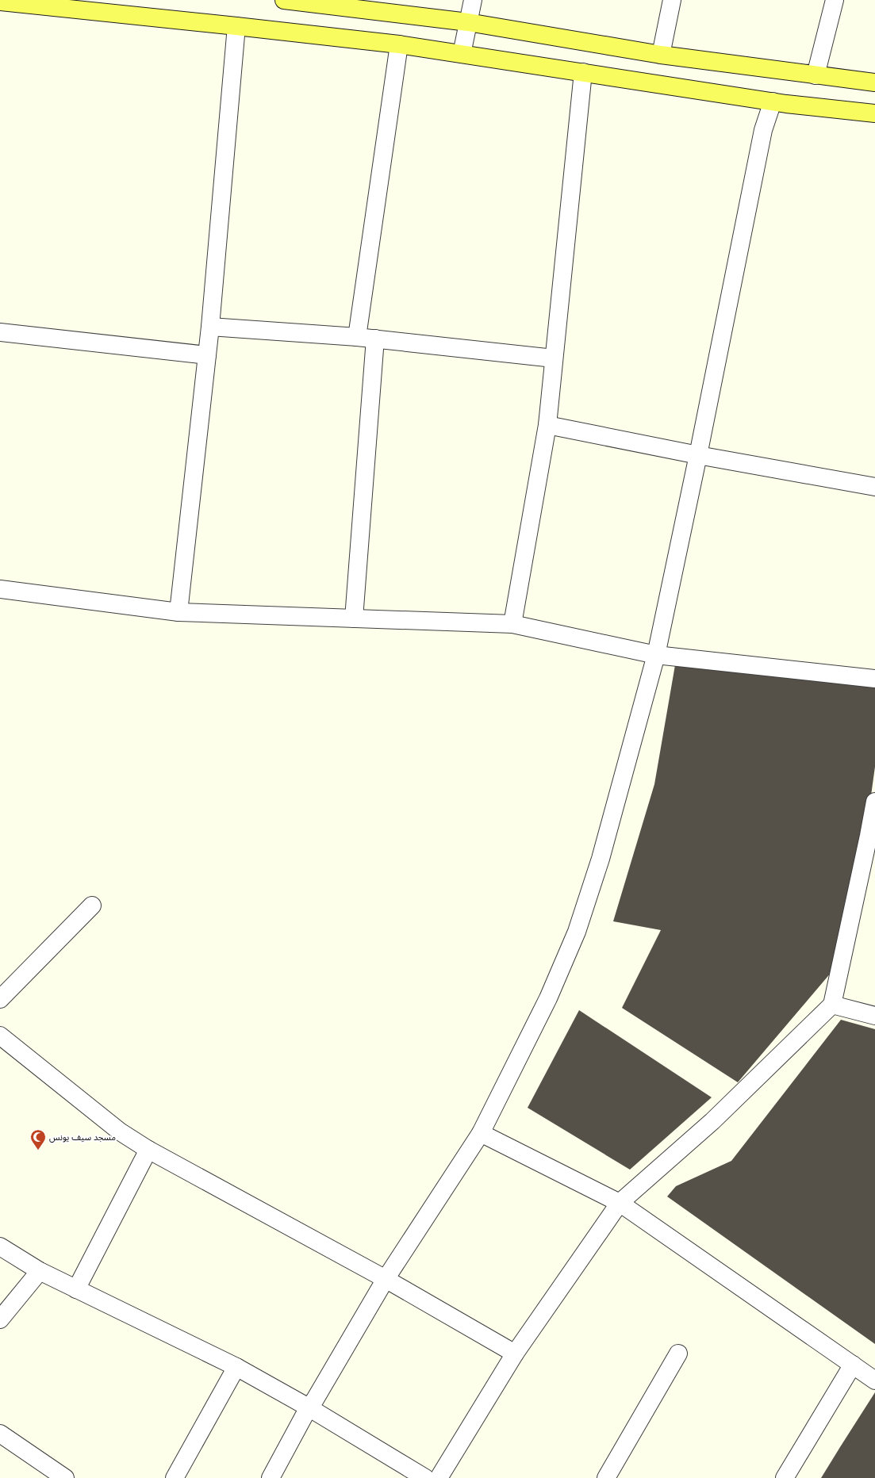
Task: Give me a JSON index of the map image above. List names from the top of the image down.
{
  "places": {
    "mosque": ["مسجد سيف يونس"]
  }
}
